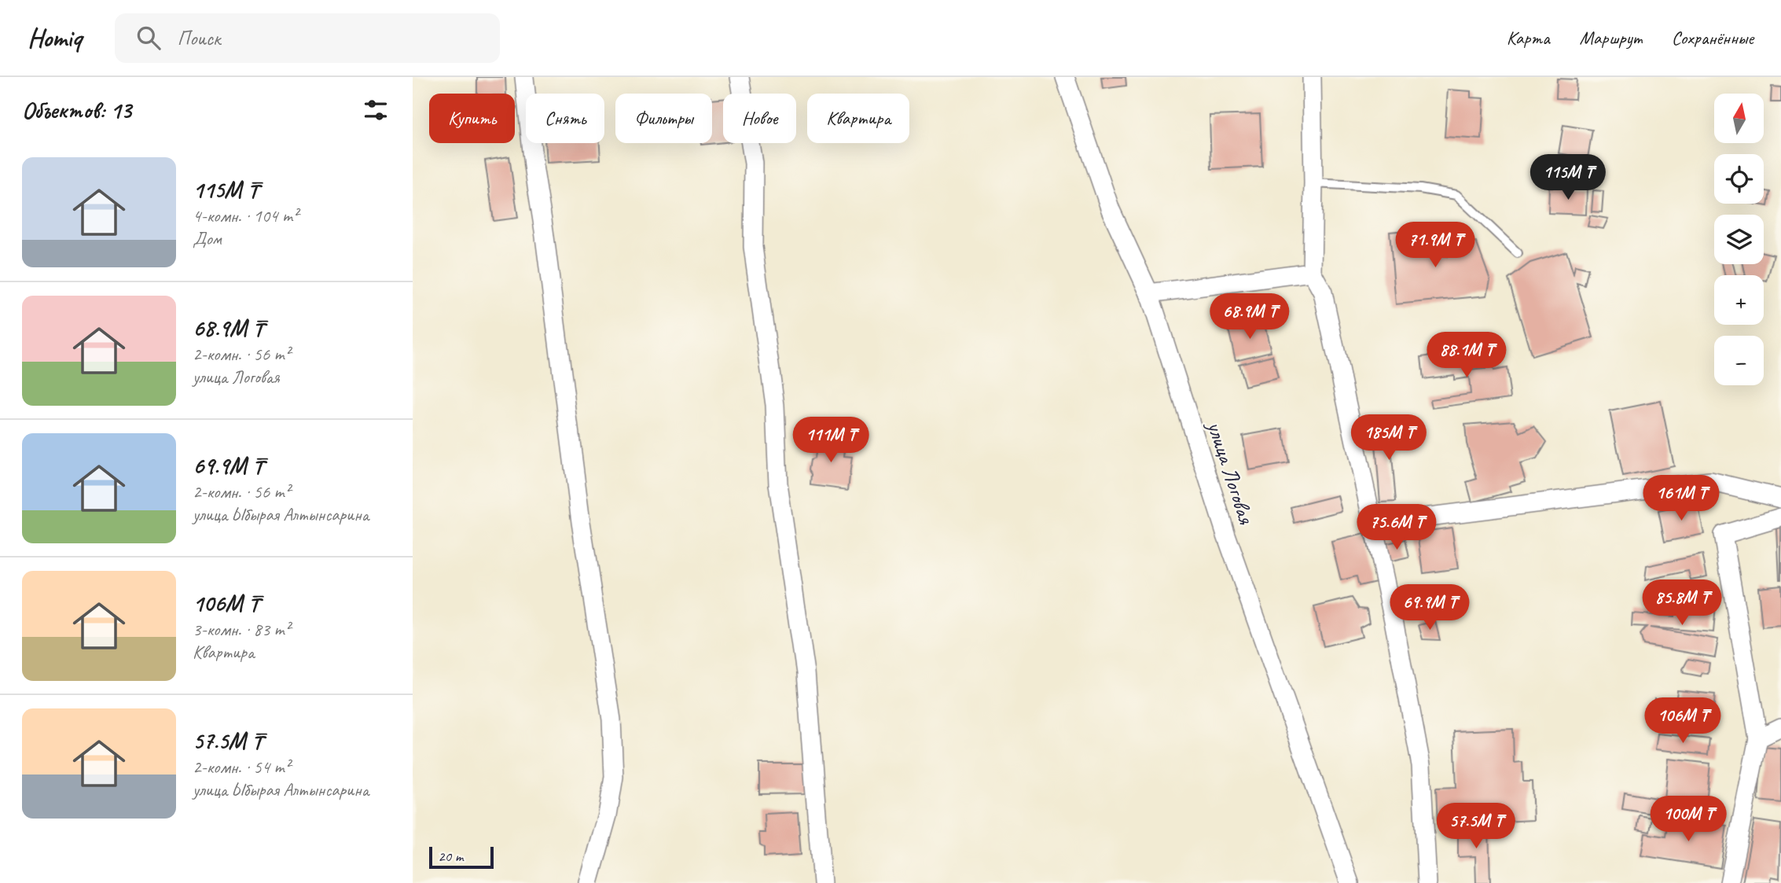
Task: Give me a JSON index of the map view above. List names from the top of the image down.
{
  "streets": {
    "street": ["улица Логовая"]
  },
  "scale_bar": "20 m",
  "north": "top",
  "page": {
    "header": "Homiq",
    "search": "Поиск",
    "nav": ["Карта", "Маршрут", "Сохранённые"],
    "heading": "Объектов: 13",
    "map_buttons": ["+", "−"],
    "chip": [
      "Купить",
      "Снять",
      "Фильтры",
      "Новое",
      "Квартира"
    ],
    "list": [
      {
        "name": "115M ₸",
        "note": "4-комн. · 104 m² · Дом"
      },
      {
        "name": "68.9M ₸",
        "note": "2-комн. · 56 m² · улица Логовая"
      },
      {
        "name": "69.9M ₸",
        "note": "2-комн. · 56 m² · улица Ыбырая Алтынсарина"
      },
      {
        "name": "106M ₸",
        "note": "3-комн. · 83 m² · Квартира"
      },
      {
        "name": "57.5M ₸",
        "note": "2-комн. · 54 m² · улица Ыбырая Алтынсарина"
      }
    ],
    "price": [
      "115M ₸",
      "71.9M ₸",
      "68.9M ₸",
      "88.1M ₸",
      "185M ₸",
      "111M ₸",
      "161M ₸",
      "75.6M ₸",
      "85.8M ₸",
      "69.9M ₸",
      "106M ₸",
      "100M ₸",
      "57.5M ₸"
    ],
    "scale": "20 m"
  }
}
